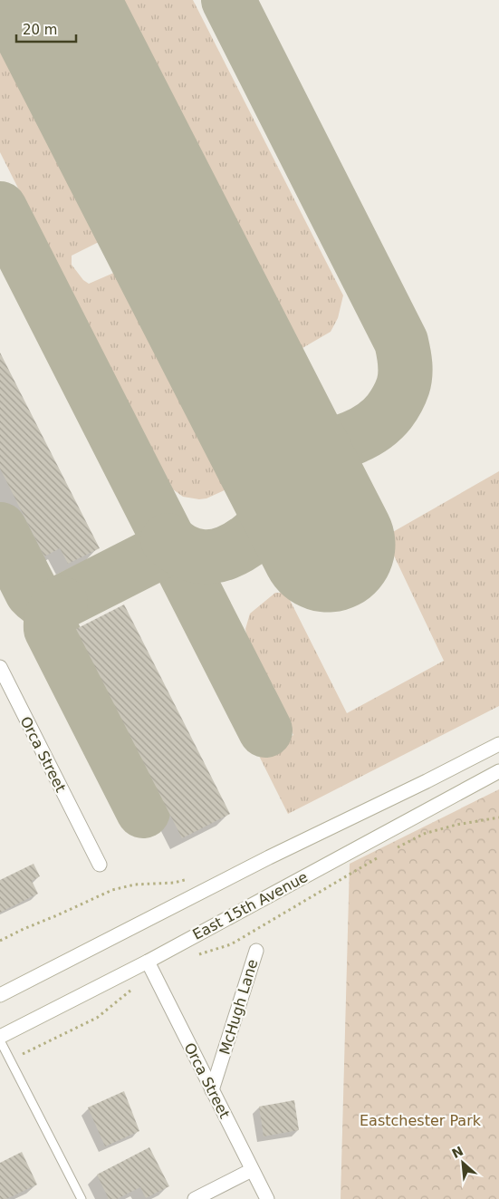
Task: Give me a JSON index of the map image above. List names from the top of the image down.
{
  "streets": {
    "main road": ["Orca Street", "East 15th Avenue", "McHugh Lane"]
  },
  "crossings": [
    ["Orca Street", "East 15th Avenue"],
    ["Orca Street", "McHugh Lane"]
  ],
  "parks": ["Eastchester Park"],
  "scale_bar": "20 m",
  "north": "top left"
}
